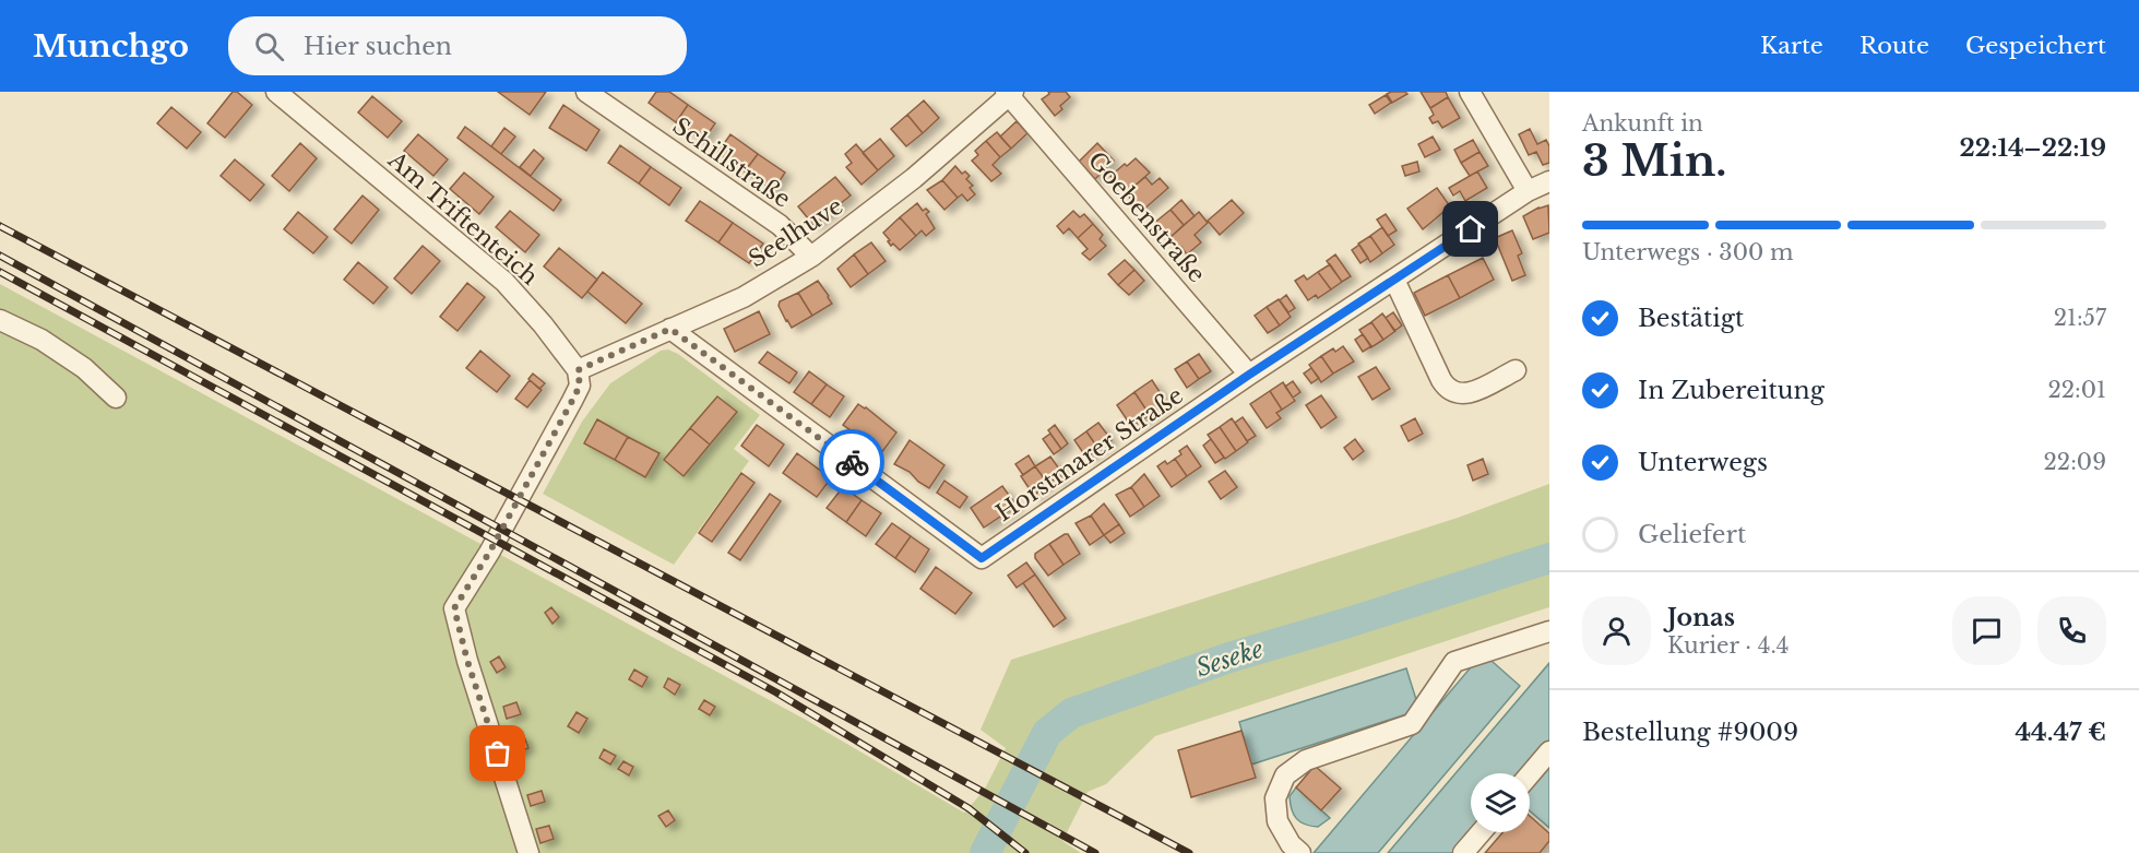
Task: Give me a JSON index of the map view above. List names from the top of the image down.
{
  "streets": {
    "street": [
      "Schillstraße",
      "Goebenstraße",
      "Am Triftenteich",
      "Seelhuve",
      "Horstmarer Straße"
    ]
  },
  "crossings": [
    ["Schillstraße", "Seelhuve"],
    ["Goebenstraße", "Seelhuve"],
    ["Goebenstraße", "Horstmarer Straße"],
    ["Am Triftenteich", "Seelhuve"],
    ["Seelhuve", "Horstmarer Straße"]
  ],
  "water": ["Seseke"],
  "page": {
    "header": "Munchgo",
    "search": "Hier suchen",
    "nav": ["Karte", "Route", "Gespeichert"],
    "heading": ["3 Min.", "Ankunft in", "22:14–22:19"],
    "panel": [
      "Jonas",
      "Kurier · 4.4",
      "Bestellung #9009",
      "44.47 €"
    ],
    "bar": "Unterwegs · 300 m",
    "list": [
      ["Bestätigt", "21:57"],
      ["In Zubereitung", "22:01"],
      ["Unterwegs", "22:09"],
      "Geliefert"
    ]
  }
}
